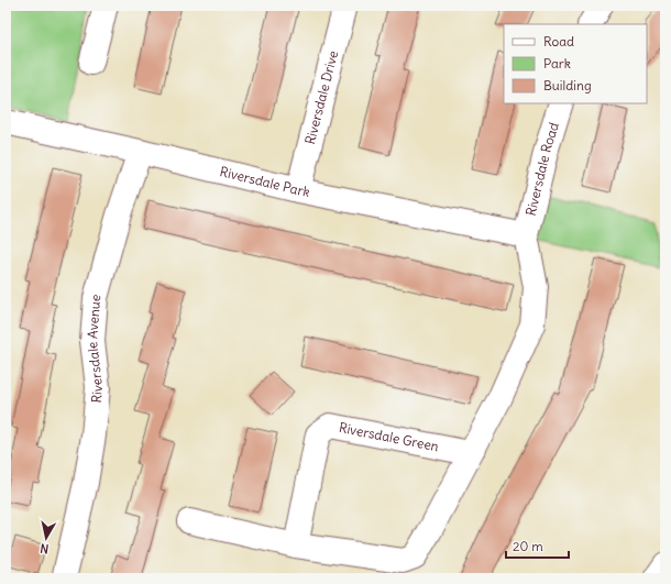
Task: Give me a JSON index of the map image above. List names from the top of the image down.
{
  "streets": {
    "street": [
      "Riversdale Drive",
      "Riversdale Road",
      "Riversdale Park",
      "Riversdale Avenue",
      "Riversdale Green"
    ]
  },
  "crossings": [
    ["Riversdale Drive", "Riversdale Park"],
    ["Riversdale Road", "Riversdale Park"],
    ["Riversdale Park", "Riversdale Avenue"]
  ],
  "legend": ["Road", "Park", "Building"],
  "scale_bar": "20 m",
  "north": "bottom"
}
